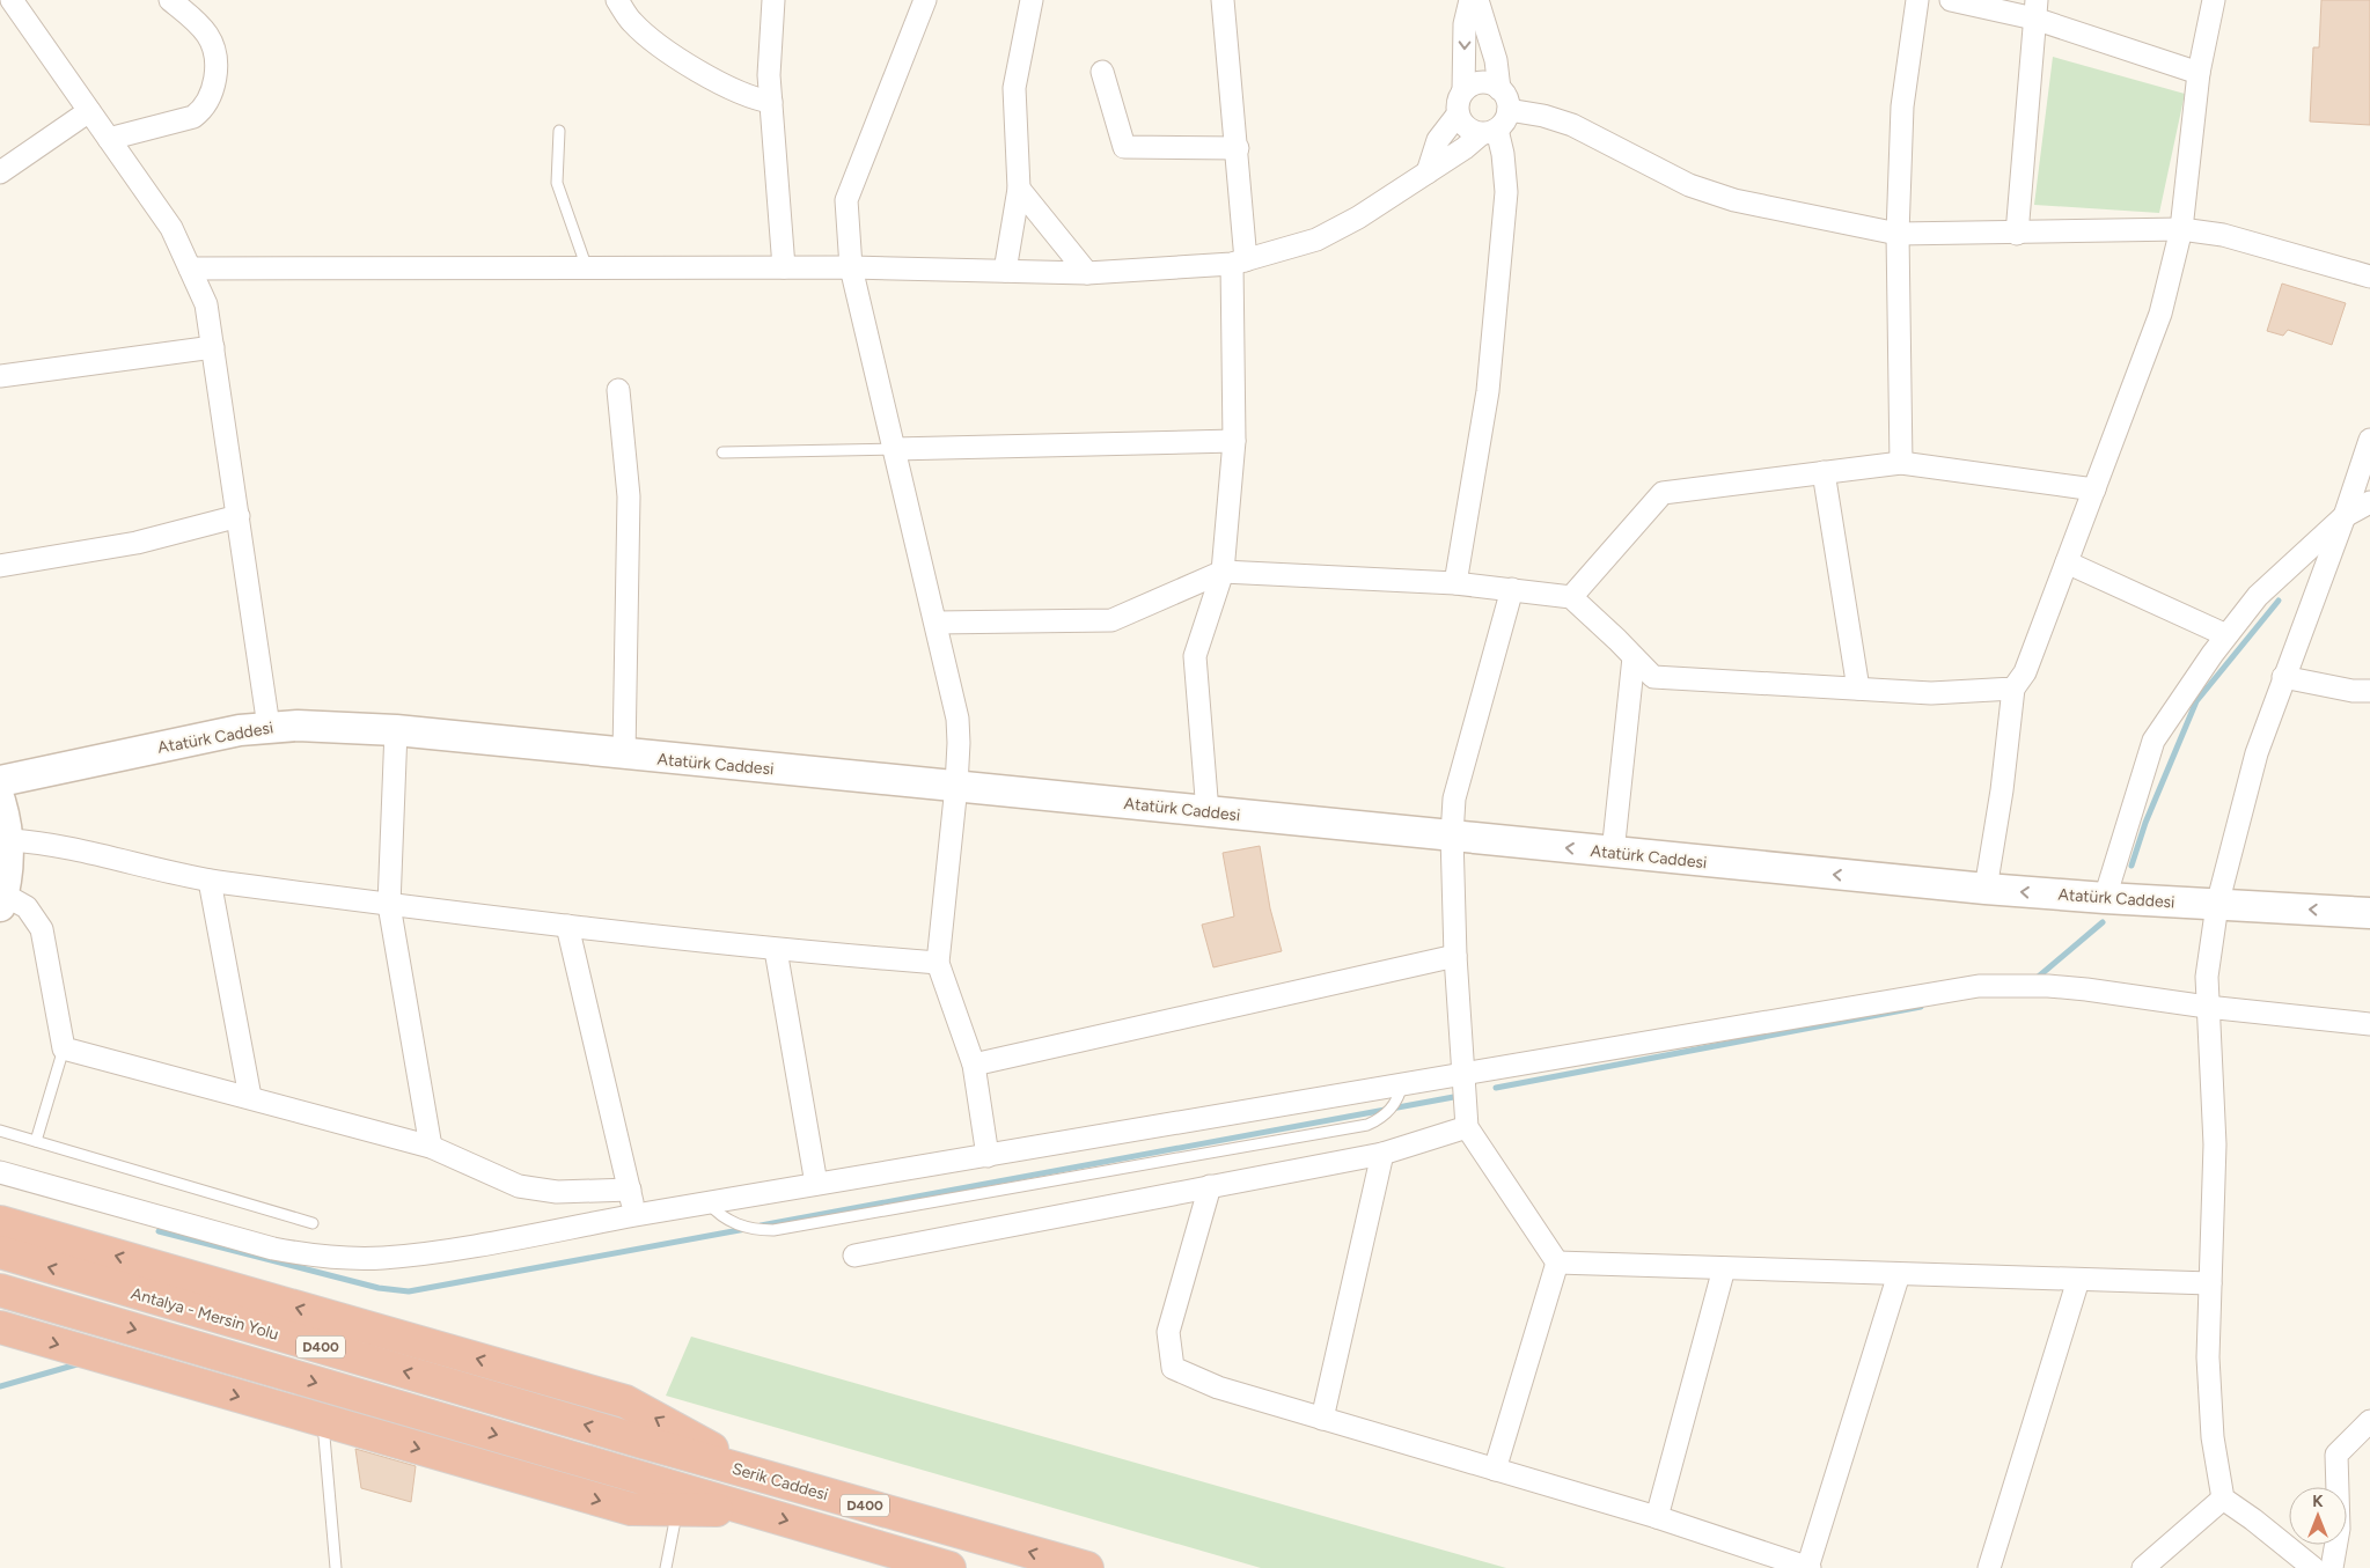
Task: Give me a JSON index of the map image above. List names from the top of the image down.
{
  "streets": {
    "highway": ["Antalya - Mersin Yolu", "D400", "Serik Caddesi"],
    "main road": ["Atatürk Caddesi"]
  },
  "crossings": [
    ["Antalya - Mersin Yolu", "Serik Caddesi"]
  ],
  "north": "top"
}
